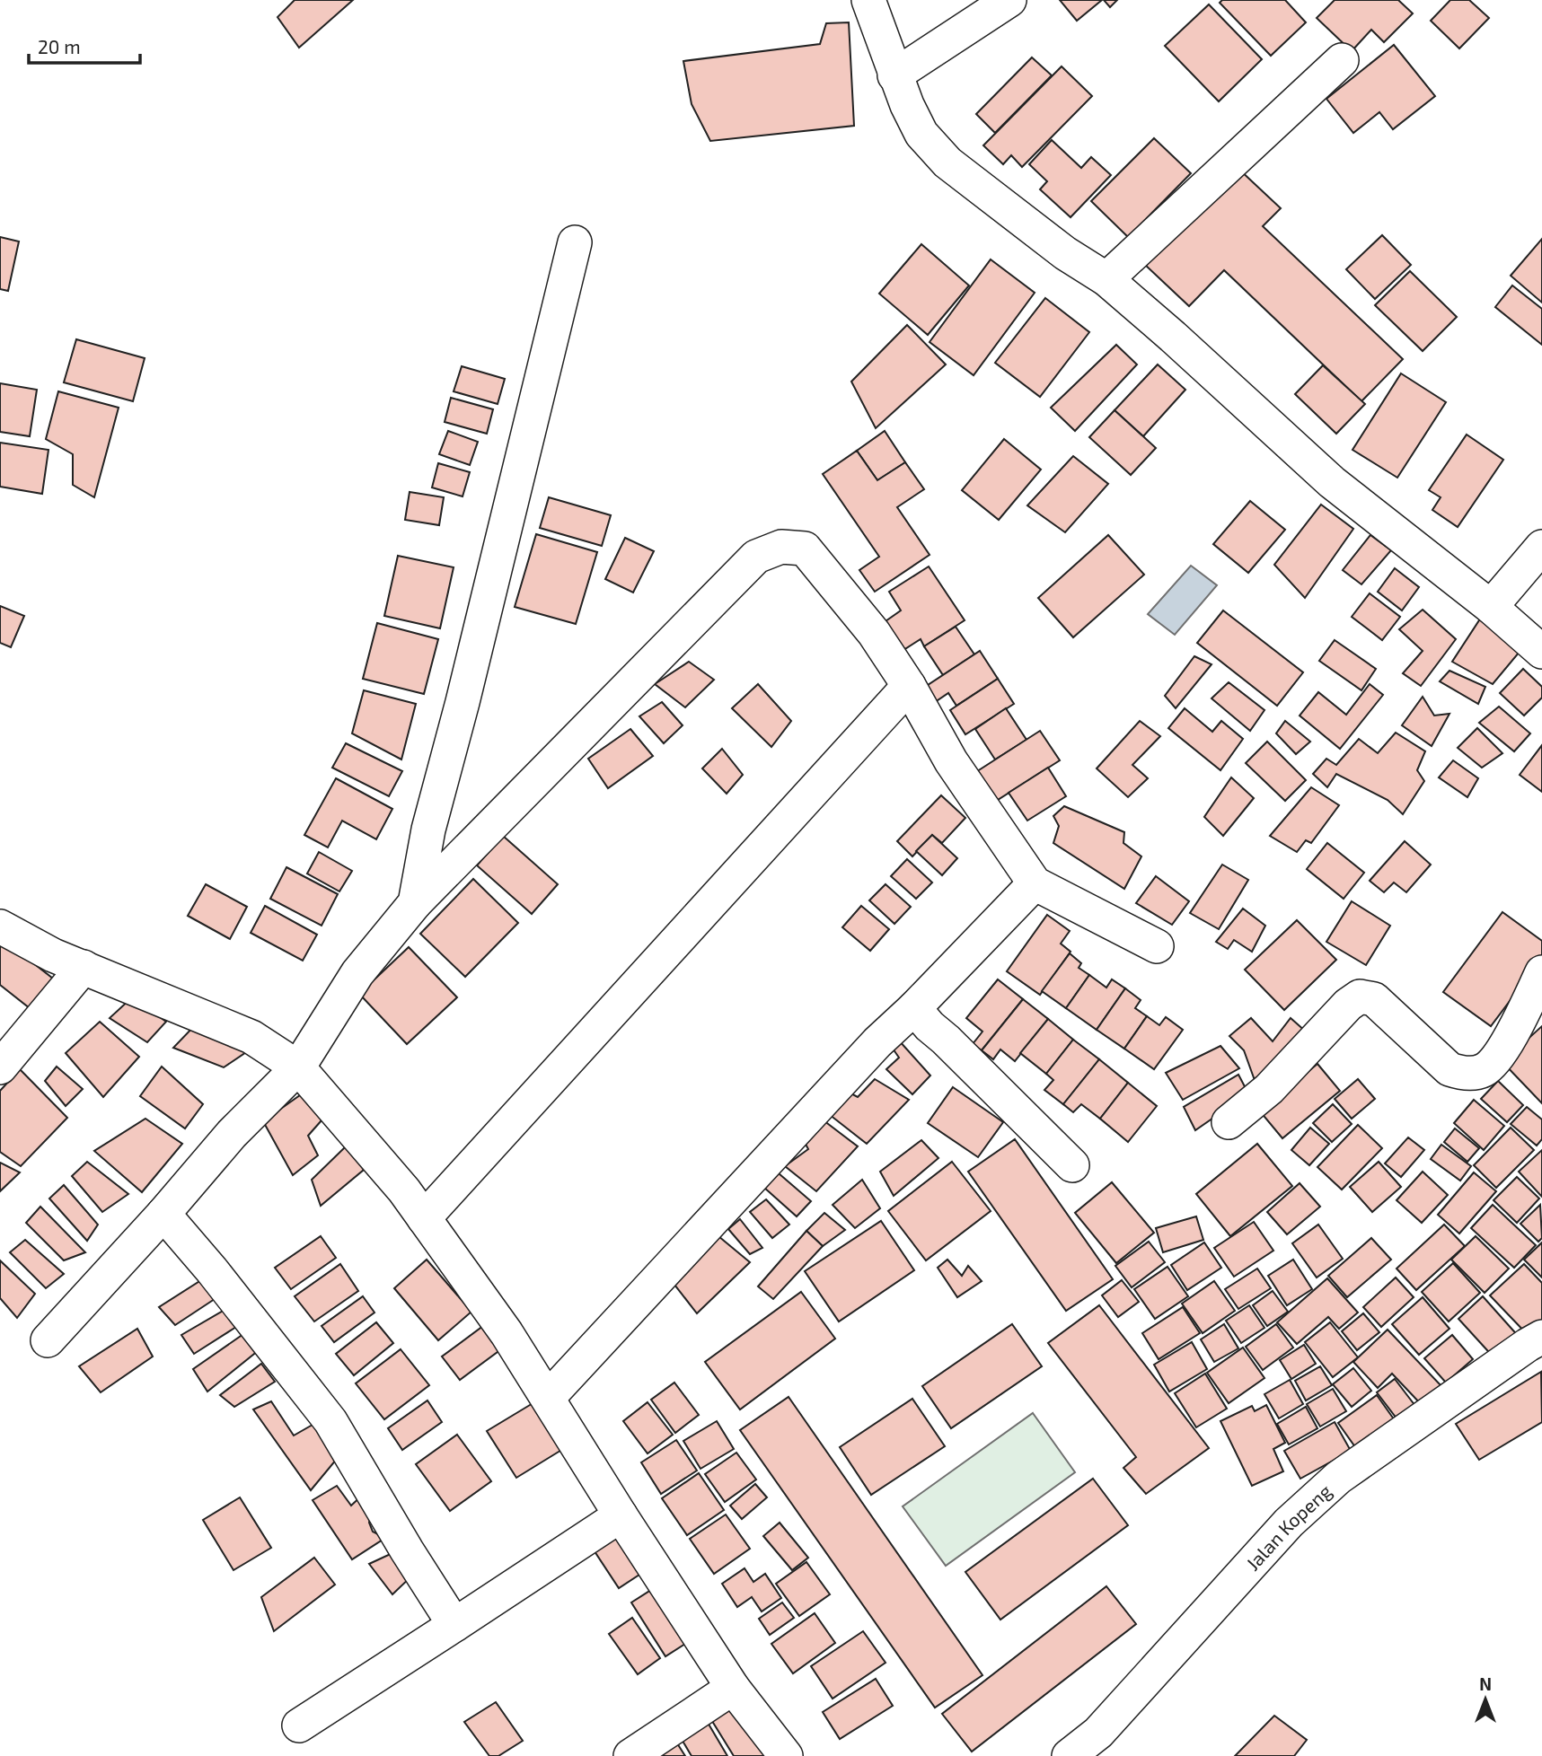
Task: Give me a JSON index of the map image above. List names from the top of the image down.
{
  "streets": {
    "street": ["Jalan Kopeng"]
  },
  "scale_bar": "20 m",
  "north": "top"
}
